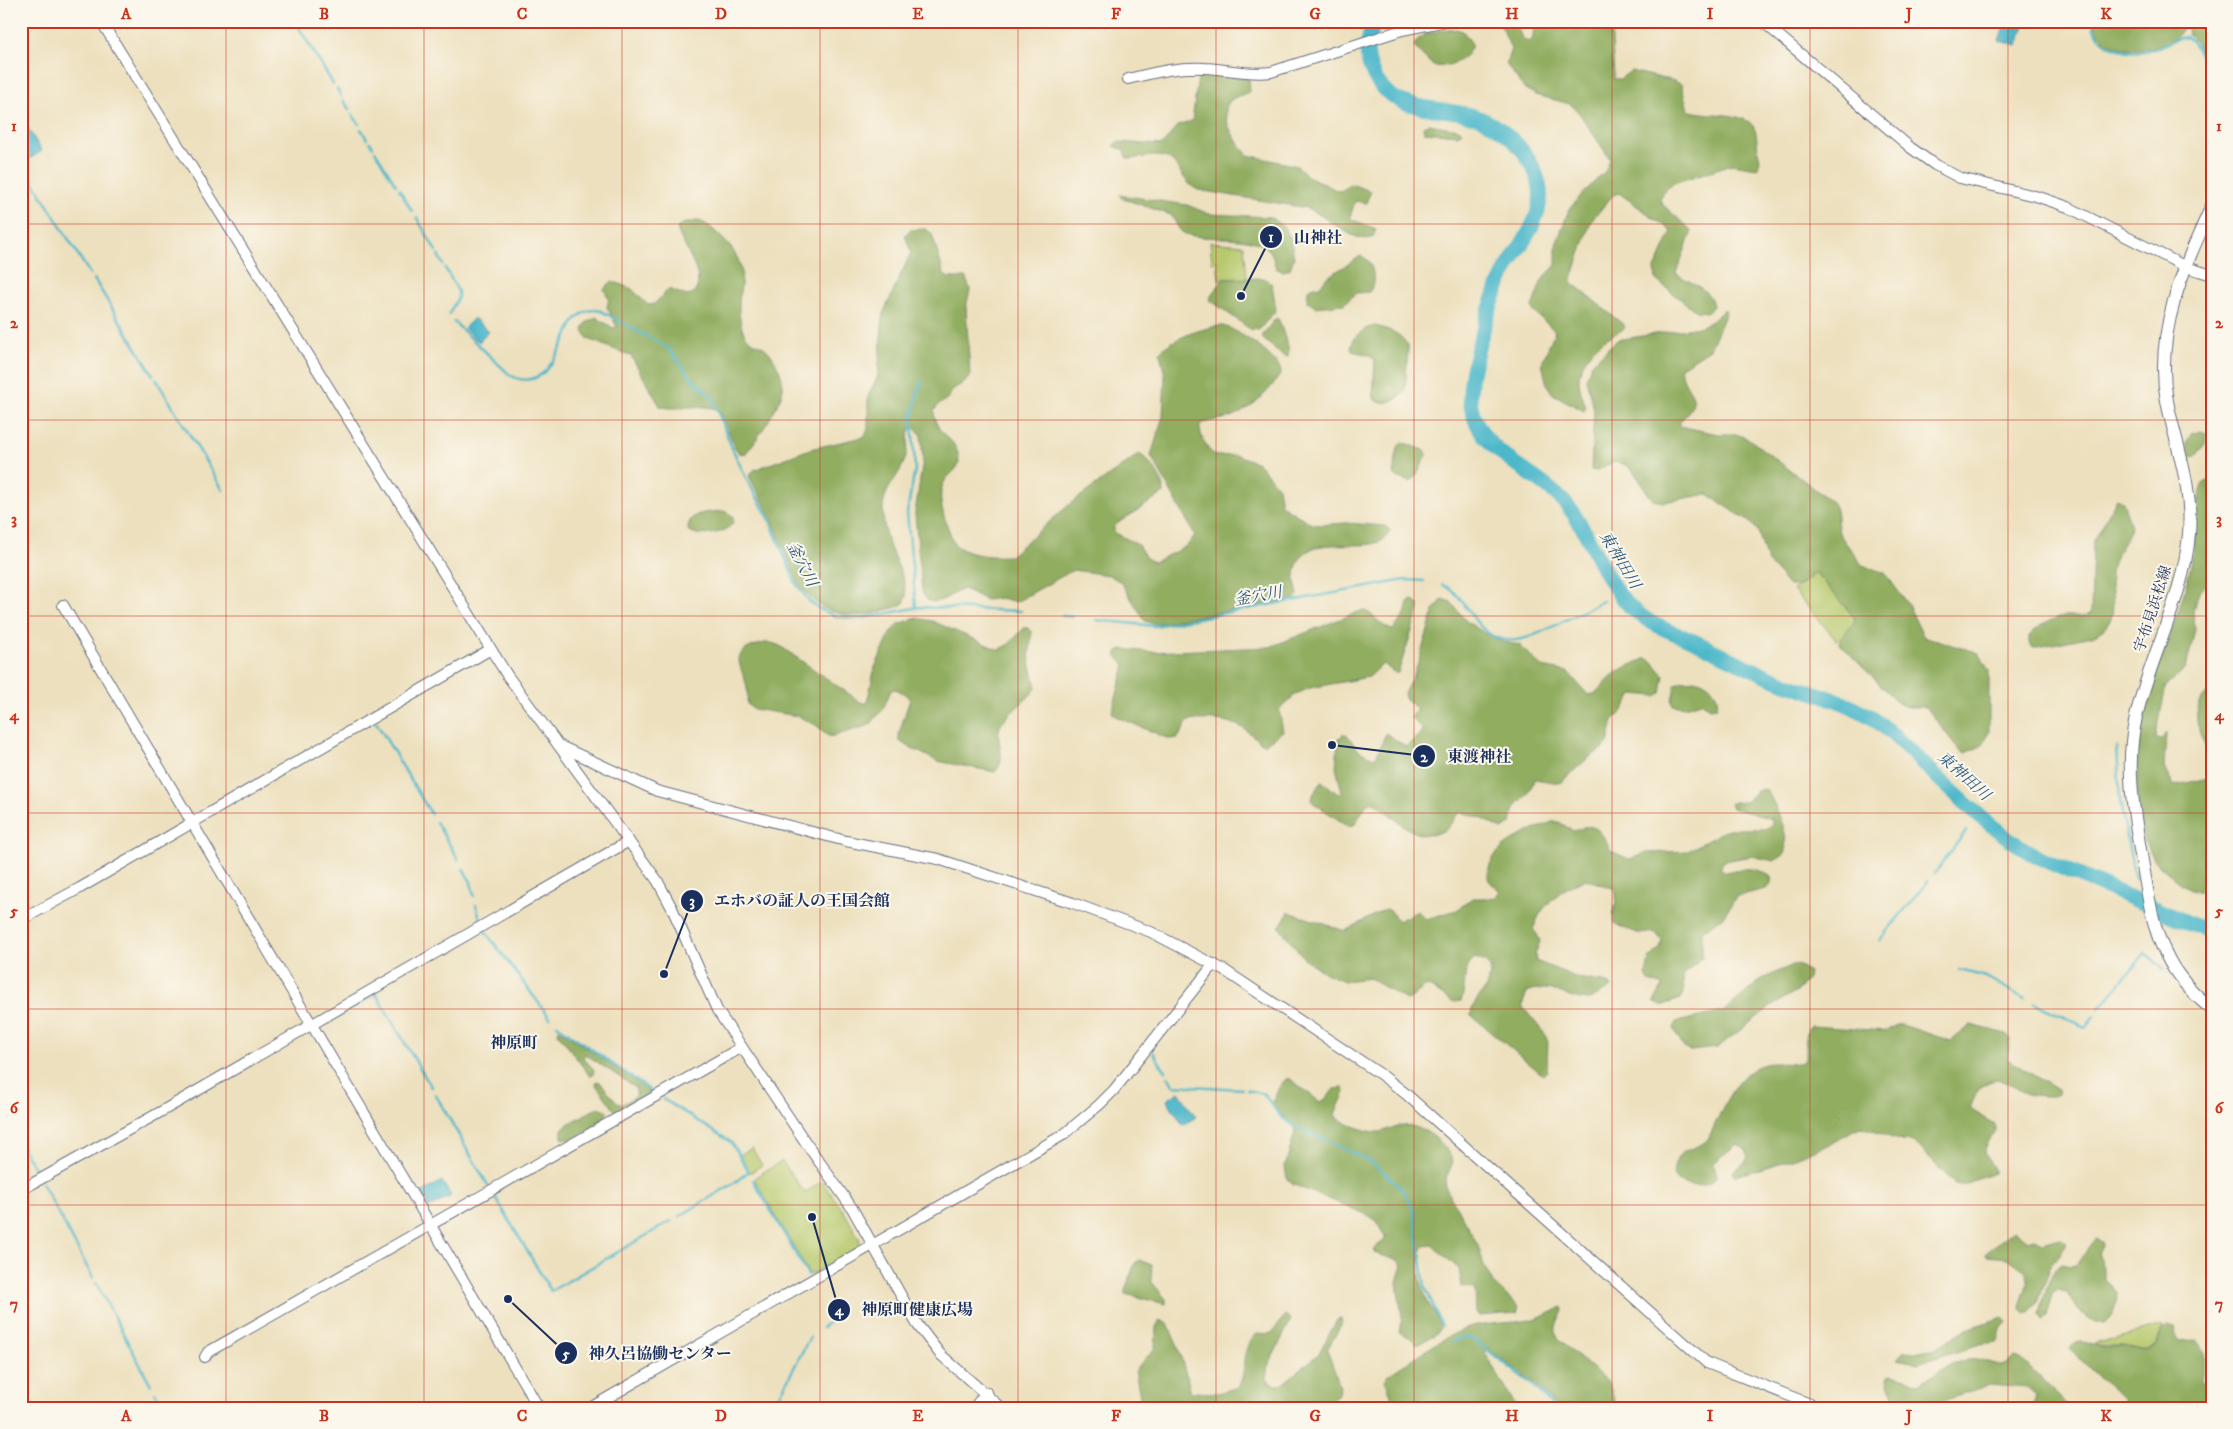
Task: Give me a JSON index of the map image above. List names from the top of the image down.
{
  "streets": {
    "main road": ["宇布見浜松線"]
  },
  "districts": ["神原町"],
  "water": ["東神田川", "釜穴川"],
  "places": [
    "山神社",
    "東渡神社",
    "エホバの証人の王国会館",
    "神原町健康広場",
    "神久呂協働センター"
  ],
  "grid": {
    "columns": [
      "A",
      "B",
      "C",
      "D",
      "E",
      "F",
      "G",
      "H",
      "I",
      "J",
      "K"
    ],
    "rows": [
      "1",
      "2",
      "3",
      "4",
      "5",
      "6",
      "7"
    ]
  }
}
